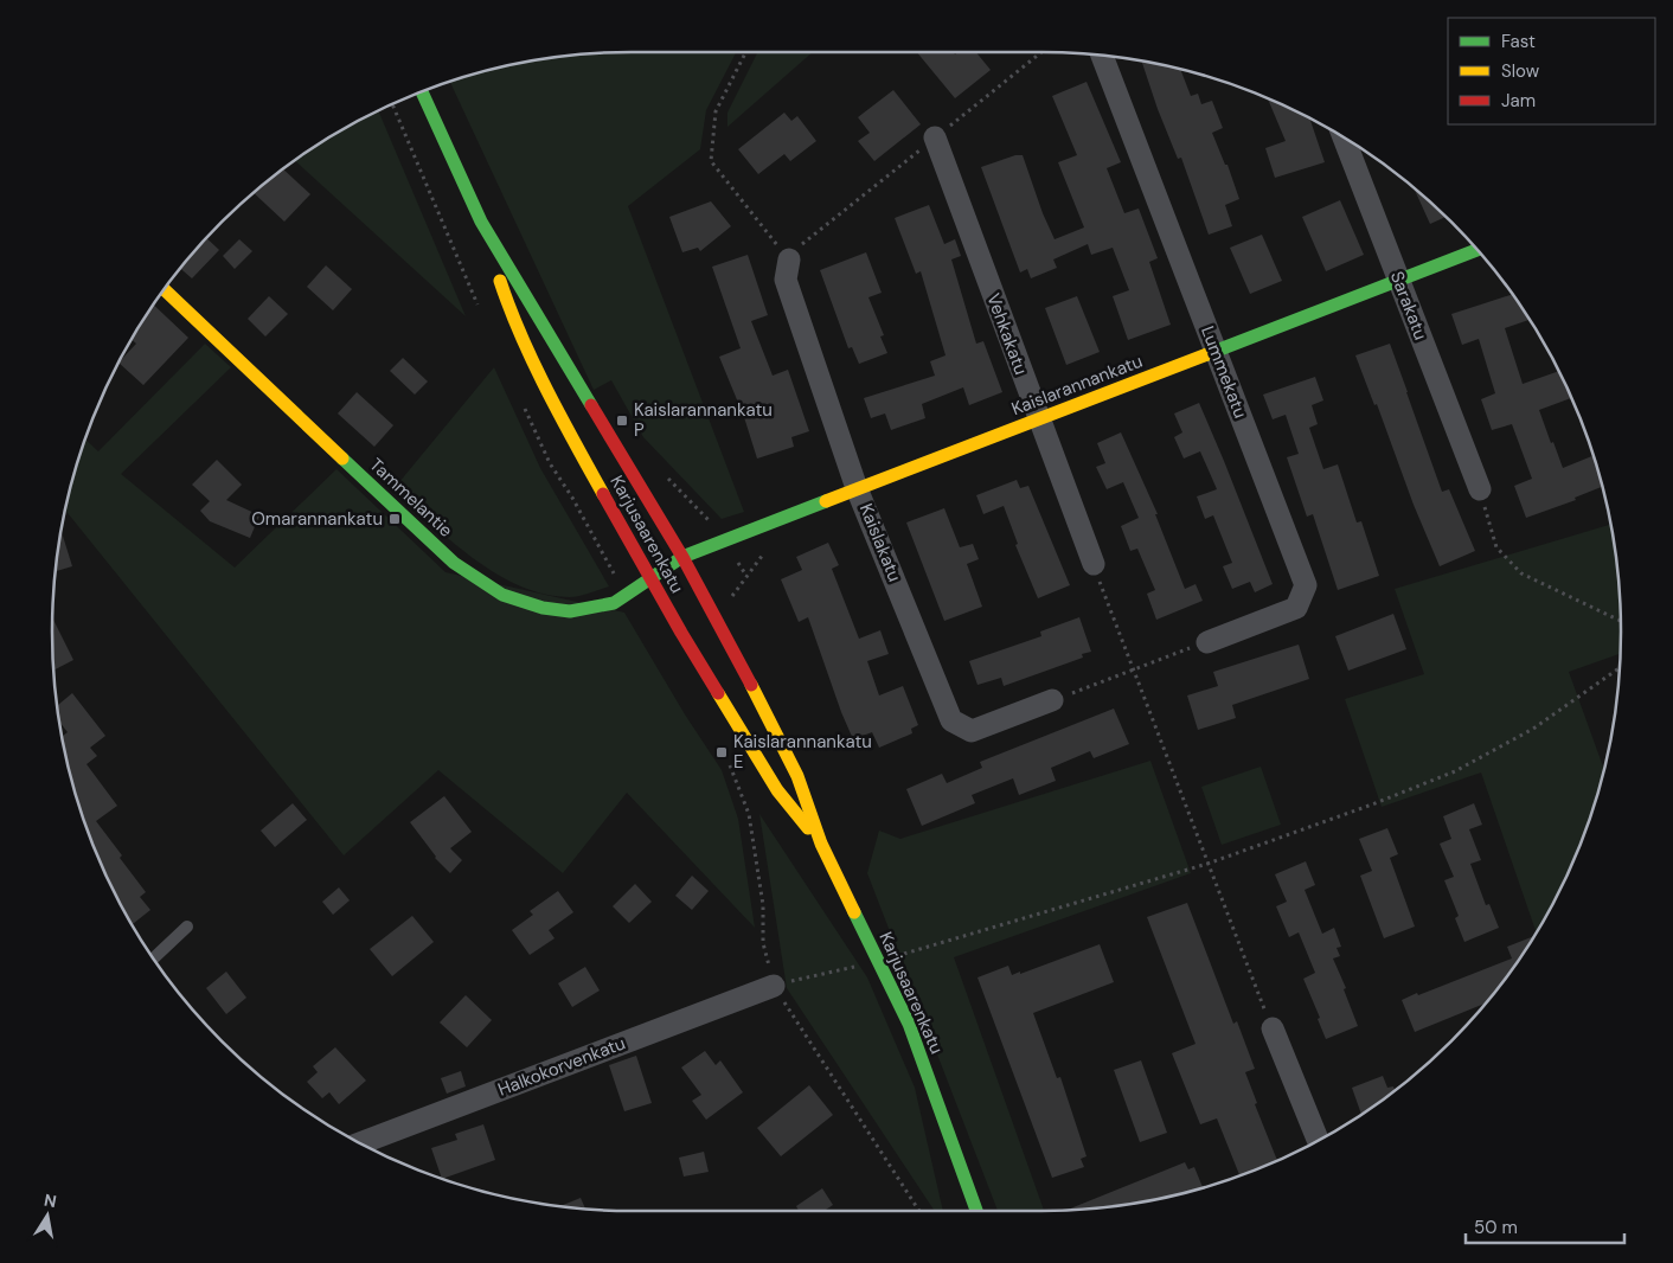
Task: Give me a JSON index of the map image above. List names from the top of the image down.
{
  "streets": {
    "street": [
      "Sarakatu",
      "Vehkakatu",
      "Lummekatu",
      "Kaislarannankatu",
      "Tammelantie",
      "Karjusaarenkatu",
      "Kaislakatu",
      "Halkokorvenkatu"
    ]
  },
  "crossings": [
    ["Sarakatu", "Kaislarannankatu"],
    ["Vehkakatu", "Kaislarannankatu"],
    ["Lummekatu", "Kaislarannankatu"],
    ["Kaislarannankatu", "Tammelantie"],
    ["Kaislarannankatu", "Karjusaarenkatu"],
    ["Kaislarannankatu", "Kaislakatu"],
    ["Tammelantie", "Karjusaarenkatu"]
  ],
  "places": {
    "transit": ["Kaislarannankatu P", "Omarannankatu", "Kaislarannankatu E"]
  },
  "legend": ["Fast", "Slow", "Jam"],
  "scale_bar": "50 m",
  "north": "top"
}
